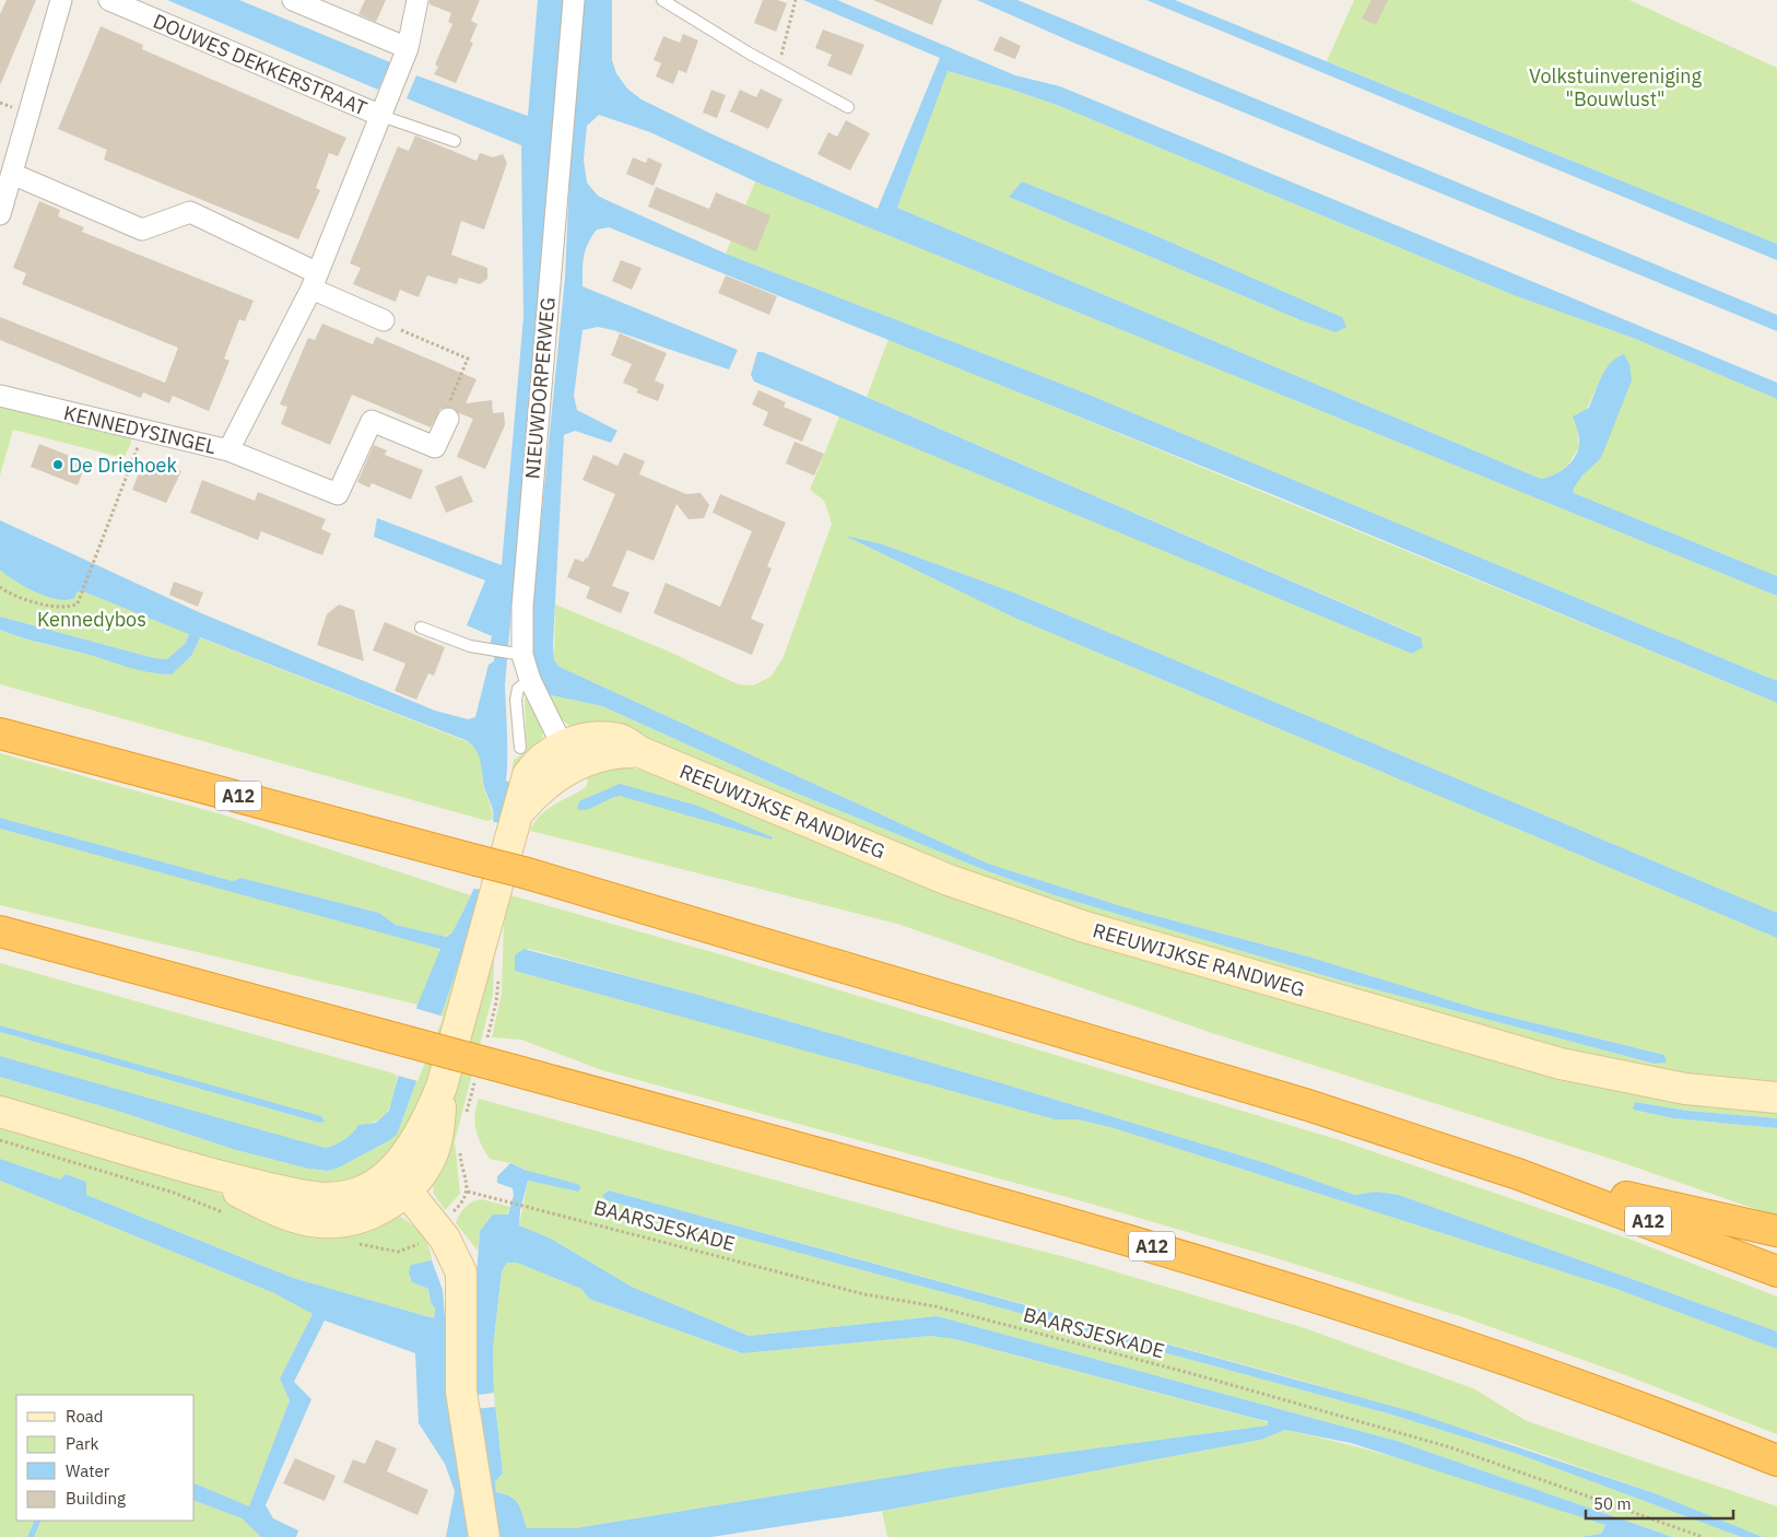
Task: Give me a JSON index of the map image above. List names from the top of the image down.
{
  "streets": {
    "highway": ["A12"],
    "main road": ["REEUWIJKSE RANDWEG"],
    "street": ["DOUWES DEKKERSTRAAT", "NIEUWDORPERWEG", "KENNEDYSINGEL"],
    "path": ["BAARSJESKADE"]
  },
  "crossings": [
    ["NIEUWDORPERWEG", "REEUWIJKSE RANDWEG"]
  ],
  "parks": ["Volkstuinvereniging \"Bouwlust\"", "Kennedybos"],
  "places": ["De Driehoek"],
  "legend": [
    "Road",
    "Park",
    "Water",
    "Building"
  ],
  "scale_bar": "50 m"
}
